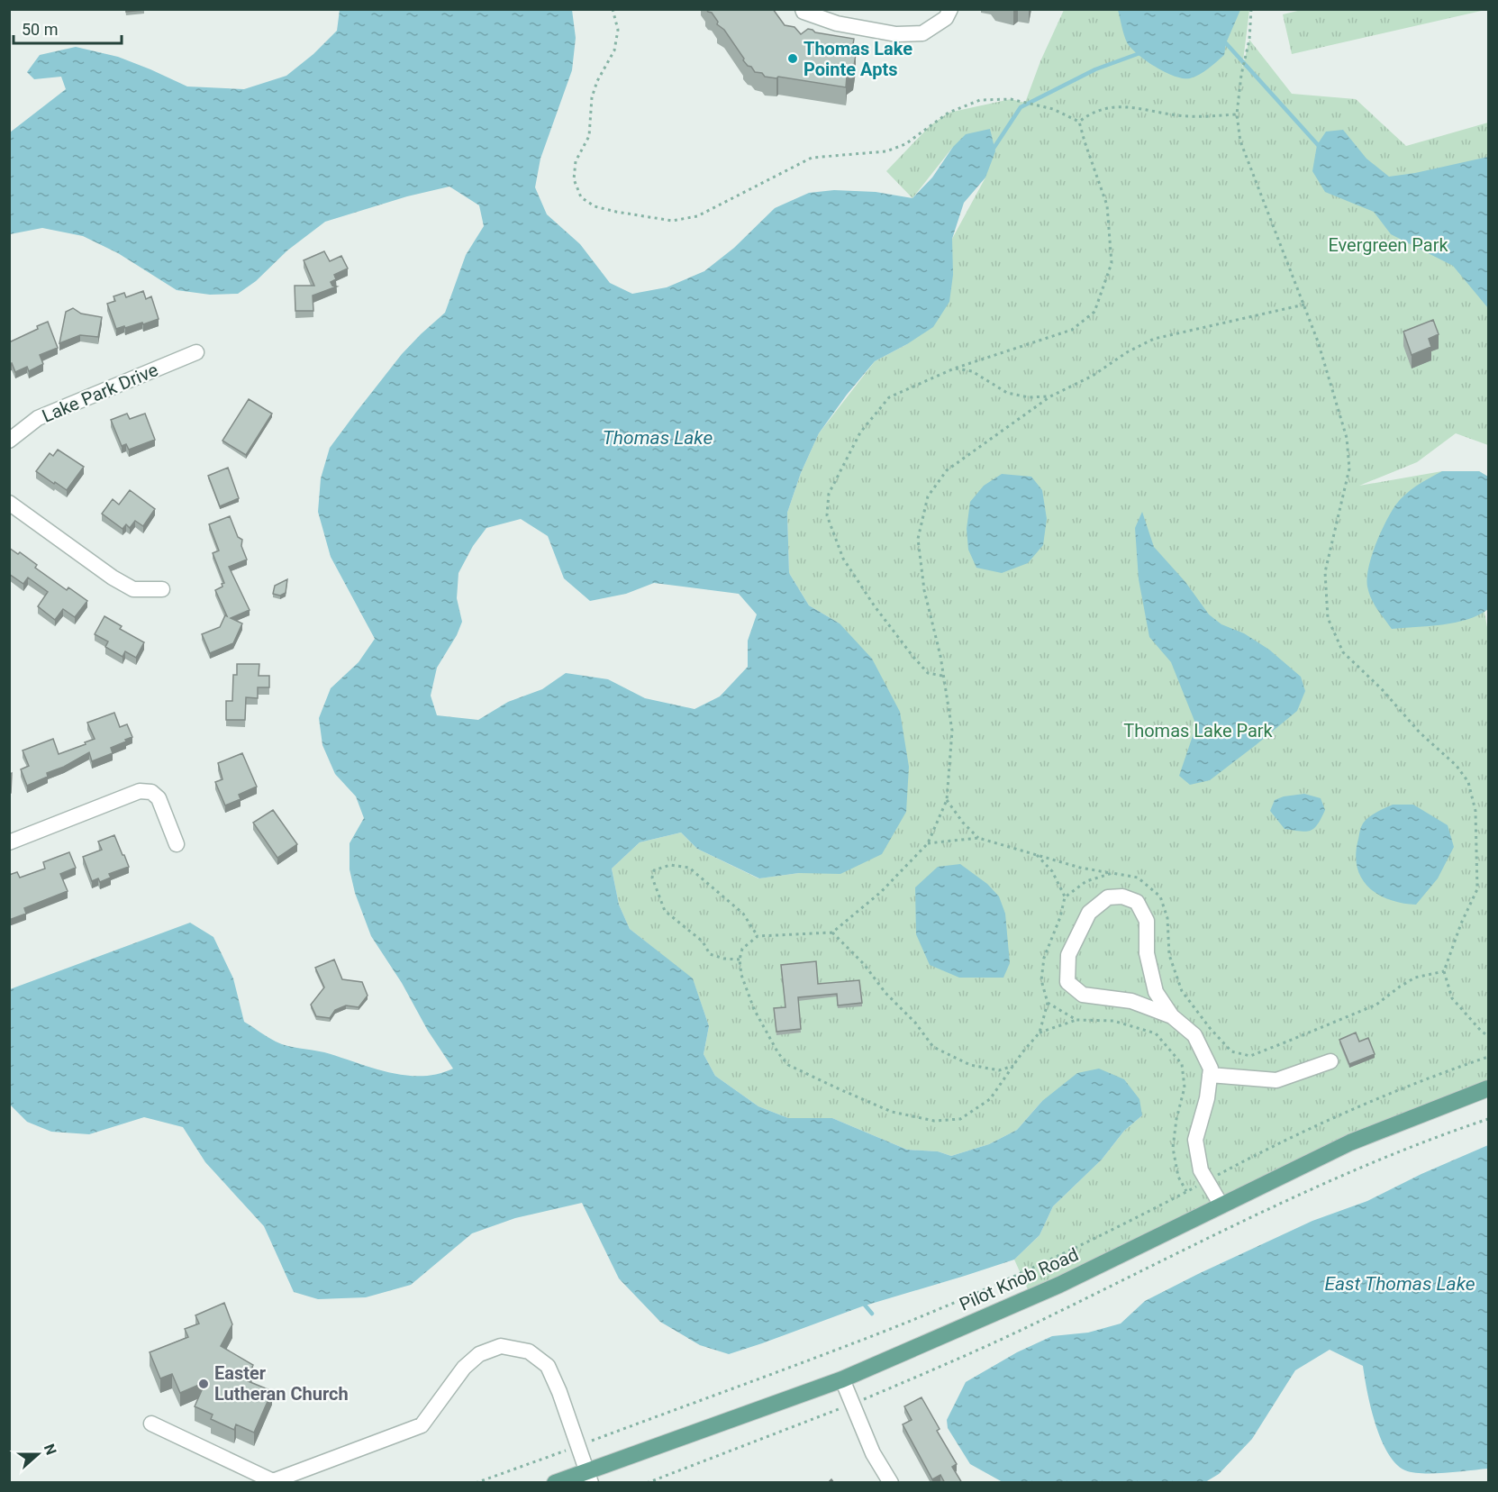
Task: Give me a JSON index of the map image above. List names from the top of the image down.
{
  "streets": {
    "main road": ["Pilot Knob Road"],
    "street": ["Lake Park Drive"]
  },
  "water": ["Thomas Lake", "East Thomas Lake"],
  "parks": ["Evergreen Park", "Thomas Lake Park"],
  "places": ["Thomas Lake Pointe Apts", "Easter Lutheran Church"],
  "scale_bar": "50 m",
  "north": "right"
}
